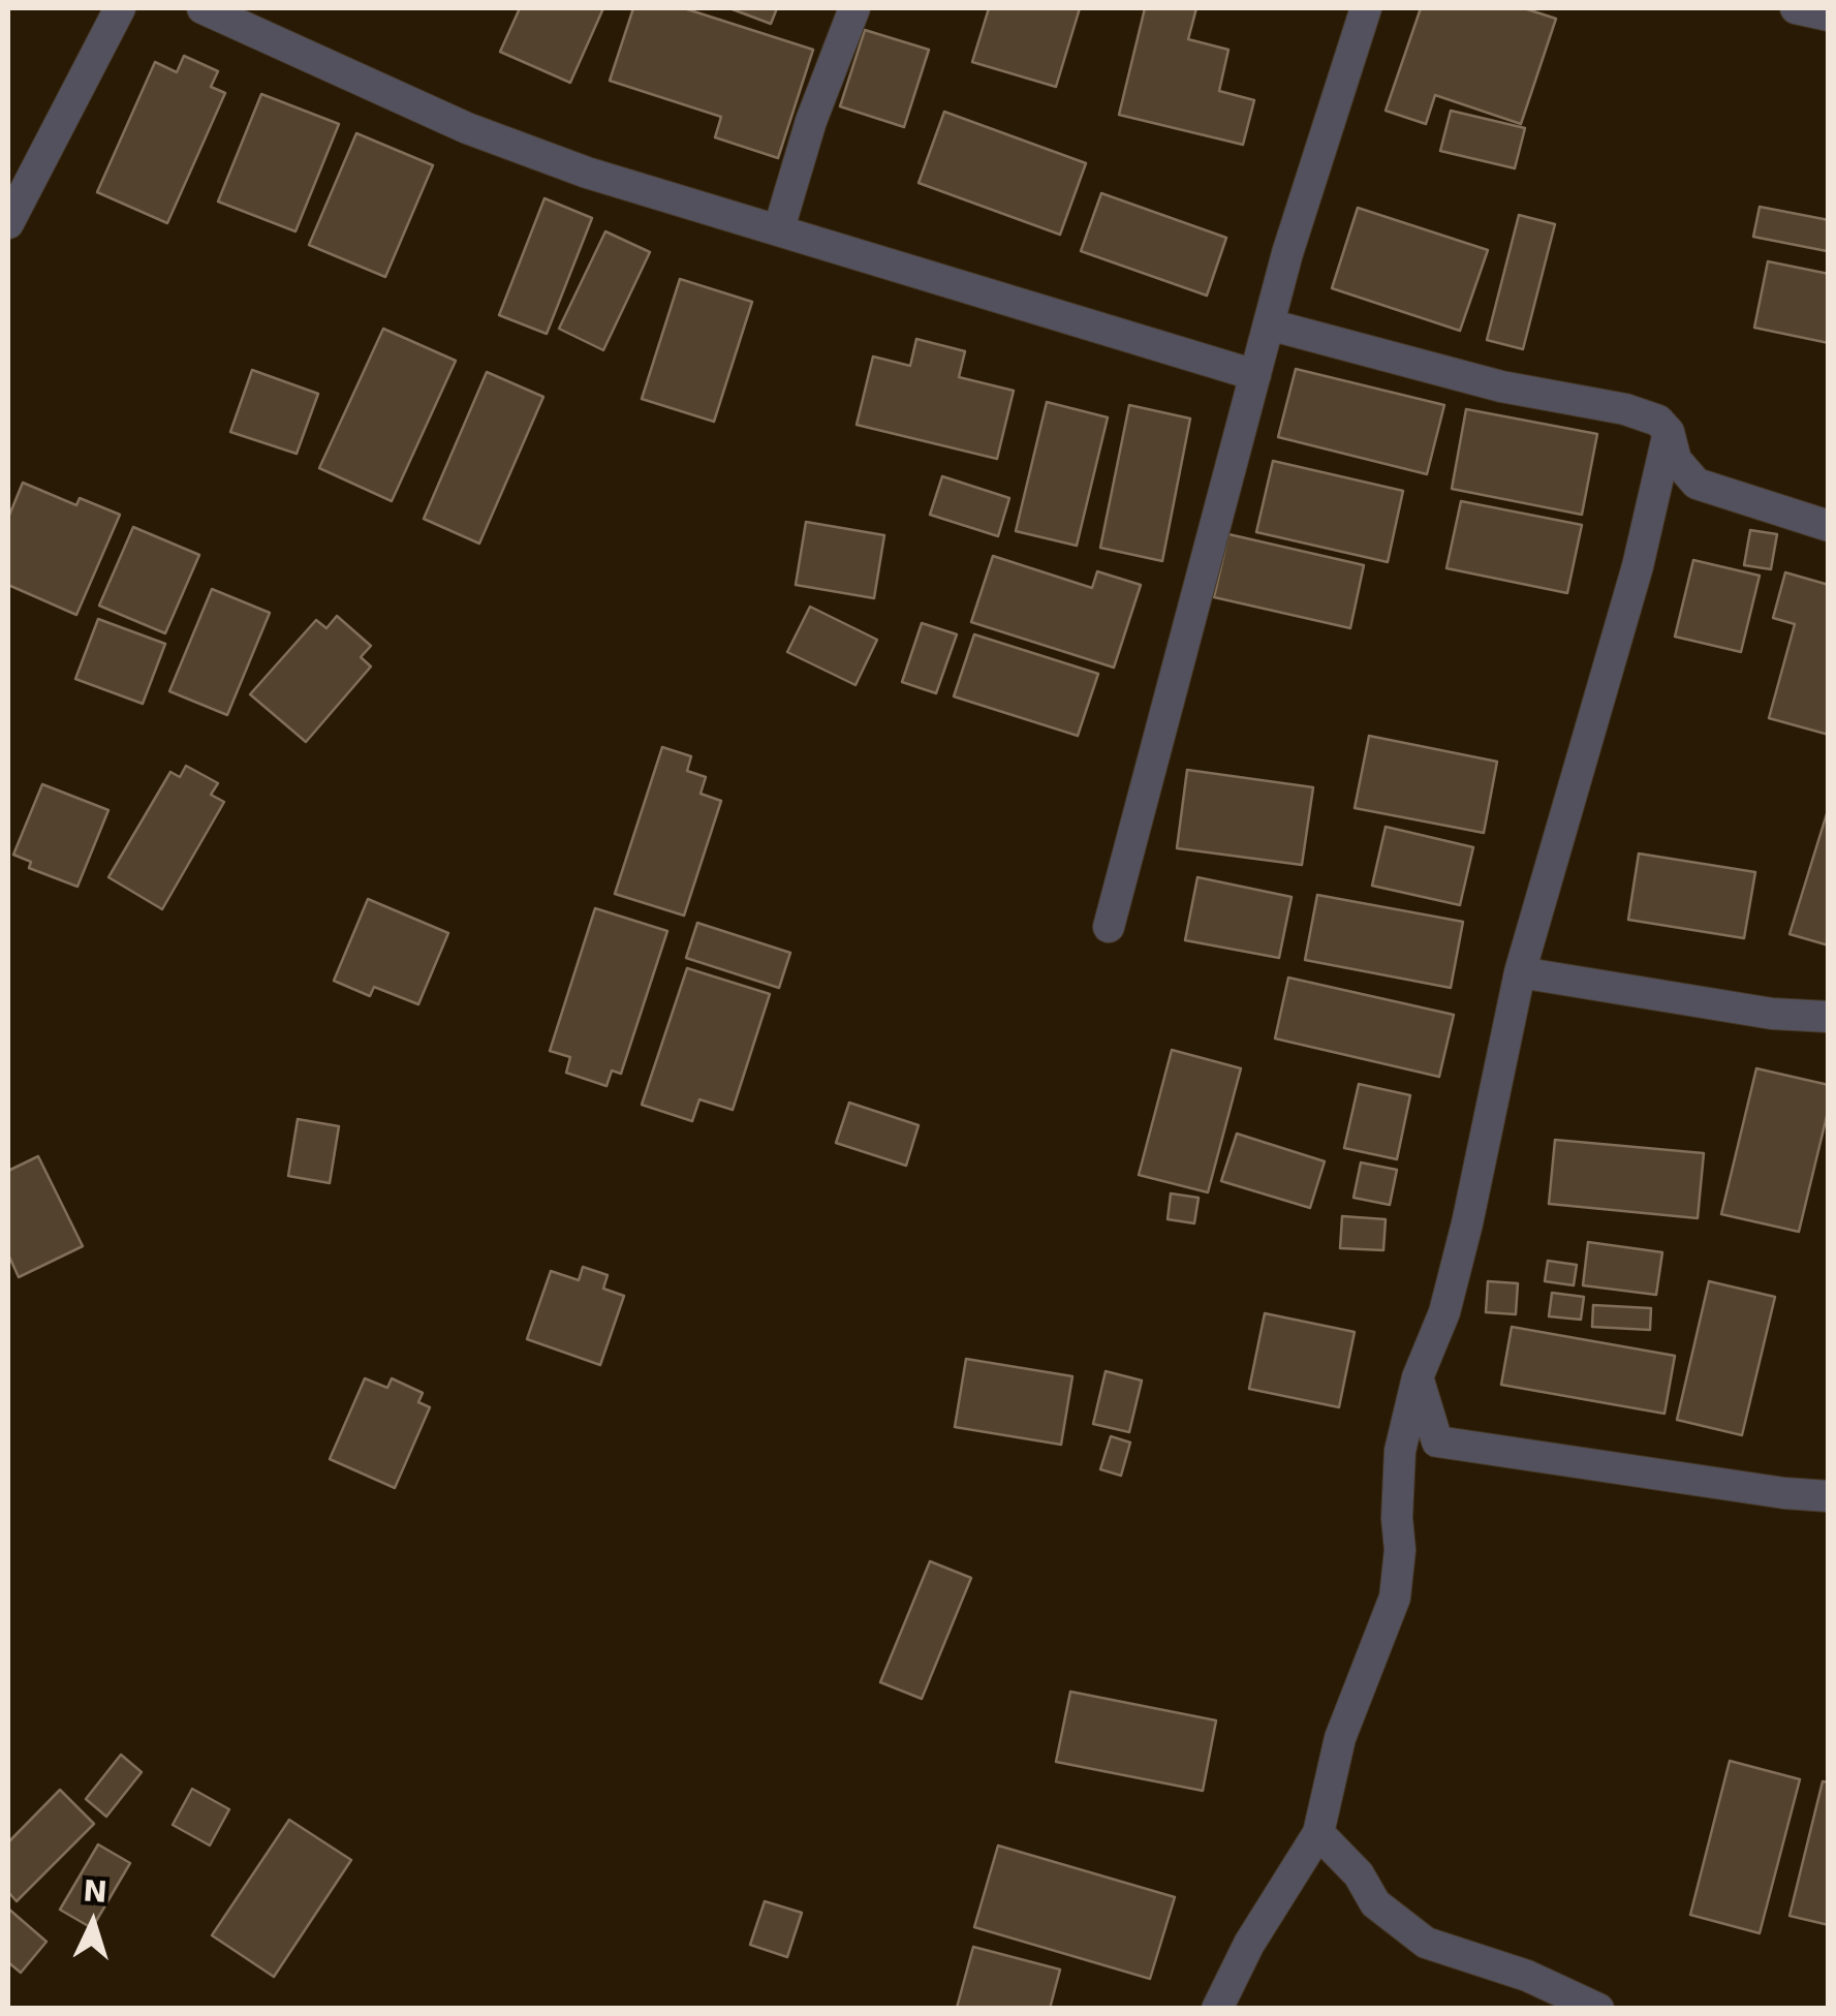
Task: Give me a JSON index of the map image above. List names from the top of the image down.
{
  "north": "top"
}
